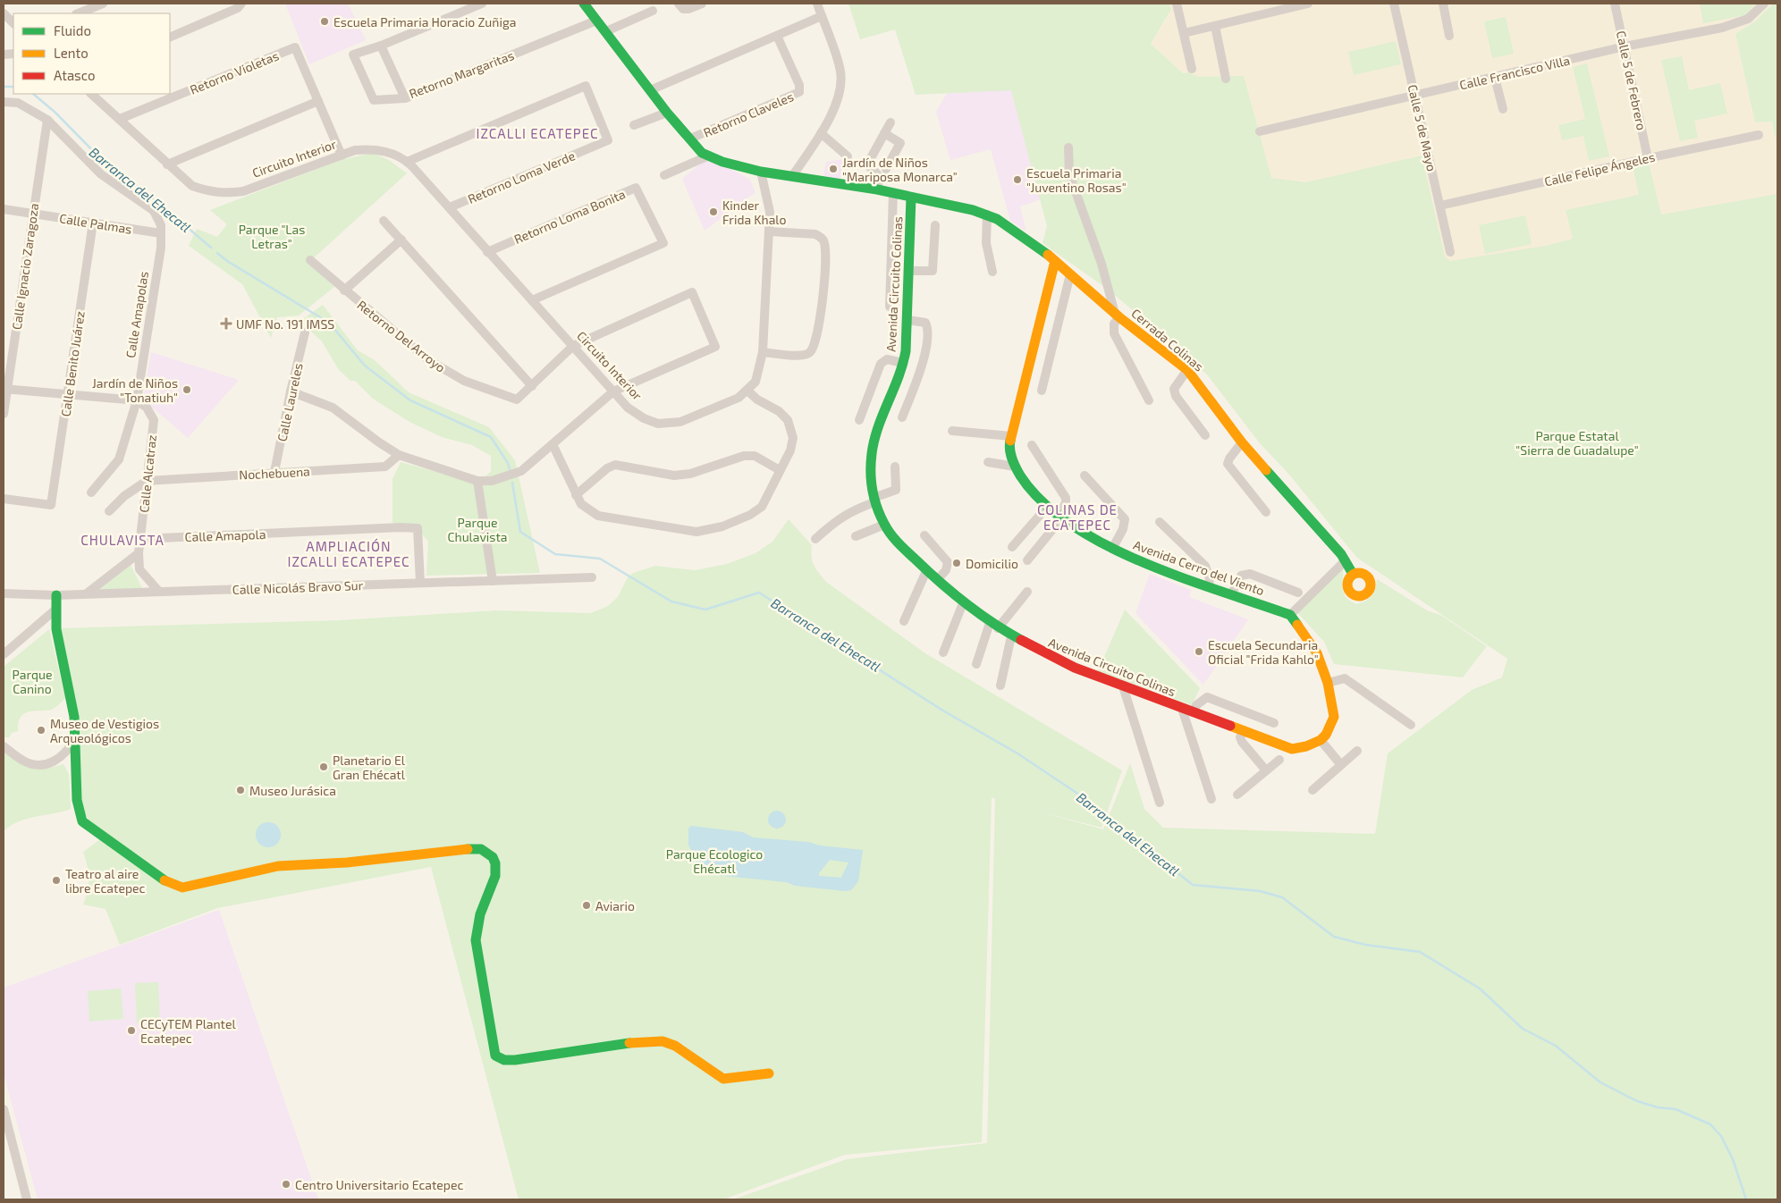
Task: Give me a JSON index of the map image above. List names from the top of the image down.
{
  "streets": {
    "street": [
      "Retorno Violetas",
      "Calle Francisco Villa",
      "Retorno Margaritas",
      "Calle 5 de Febrero",
      "Retorno Claveles",
      "Calle 5 de Mayo",
      "Circuito Interior",
      "Calle Felipe Ángeles",
      "Retorno Loma Verde",
      "Retorno Loma Bonita",
      "Calle Palmas",
      "Calle Ignacio Zaragoza",
      "Avenida Circuito Colinas",
      "Calle Amapolas",
      "Retorno Del Arroyo",
      "Cerrada Colinas",
      "Calle Benito Juárez",
      "Calle Laureles",
      "Nochebuena",
      "Calle Alcatraz",
      "Calle Amapola",
      "Avenida Cerro del Viento",
      "Calle Nicolás Bravo Sur"
    ]
  },
  "crossings": [
    ["Retorno Violetas", "Circuito Interior"],
    ["Calle Francisco Villa", "Calle 5 de Febrero"],
    ["Calle Francisco Villa", "Calle 5 de Mayo"],
    ["Calle 5 de Febrero", "Calle Felipe Ángeles"],
    ["Calle 5 de Mayo", "Calle Felipe Ángeles"],
    ["Circuito Interior", "Retorno Loma Verde"],
    ["Circuito Interior", "Retorno Loma Bonita"],
    ["Circuito Interior", "Retorno Del Arroyo"],
    ["Calle Palmas", "Calle Ignacio Zaragoza"],
    ["Calle Palmas", "Calle Amapolas"],
    ["Calle Palmas", "Calle Benito Juárez"],
    ["Calle Ignacio Zaragoza", "Calle Amapolas"],
    ["Avenida Circuito Colinas", "Cerrada Colinas"],
    ["Calle Amapolas", "Calle Alcatraz"],
    ["Cerrada Colinas", "Avenida Cerro del Viento"],
    ["Calle Laureles", "Nochebuena"],
    ["Nochebuena", "Calle Alcatraz"],
    ["Calle Alcatraz", "Calle Amapola"],
    ["Calle Alcatraz", "Calle Nicolás Bravo Sur"],
    ["Calle Amapola", "Calle Nicolás Bravo Sur"]
  ],
  "districts": [
    "IZCALLI ECATEPEC",
    "COLINAS DE ECATEPEC",
    "CHULAVISTA",
    "AMPLIACIÓN IZCALLI ECATEPEC"
  ],
  "water": ["Barranca del Ehecatl"],
  "parks": [
    "Parque \"Las Letras\"",
    "Parque Estatal \"Sierra de Guadalupe\"",
    "Parque Chulavista",
    "Parque Canino",
    "Parque Ecologico Ehécatl"
  ],
  "places": {
    "other": [
      "Escuela Primaria Horacio Zuñiga",
      "Jardín de Niños \"Mariposa Monarca\"",
      "Escuela Primaria \"Juventino Rosas\"",
      "Kinder Frida Khalo",
      "Jardín de Niños \"Tonatiuh\"",
      "Domicilio",
      "Escuela Secundaria Oficial \"Frida Kahlo\"",
      "Museo de Vestigios Arqueológicos",
      "Planetario El Gran Ehécatl",
      "Museo Jurásica",
      "Teatro al aire libre Ecatepec",
      "Aviario",
      "CECyTEM Plantel Ecatepec",
      "Centro Universitario Ecatepec"
    ],
    "health": ["UMF No. 191 IMSS"]
  },
  "legend": ["Fluido", "Lento", "Atasco"]
}
